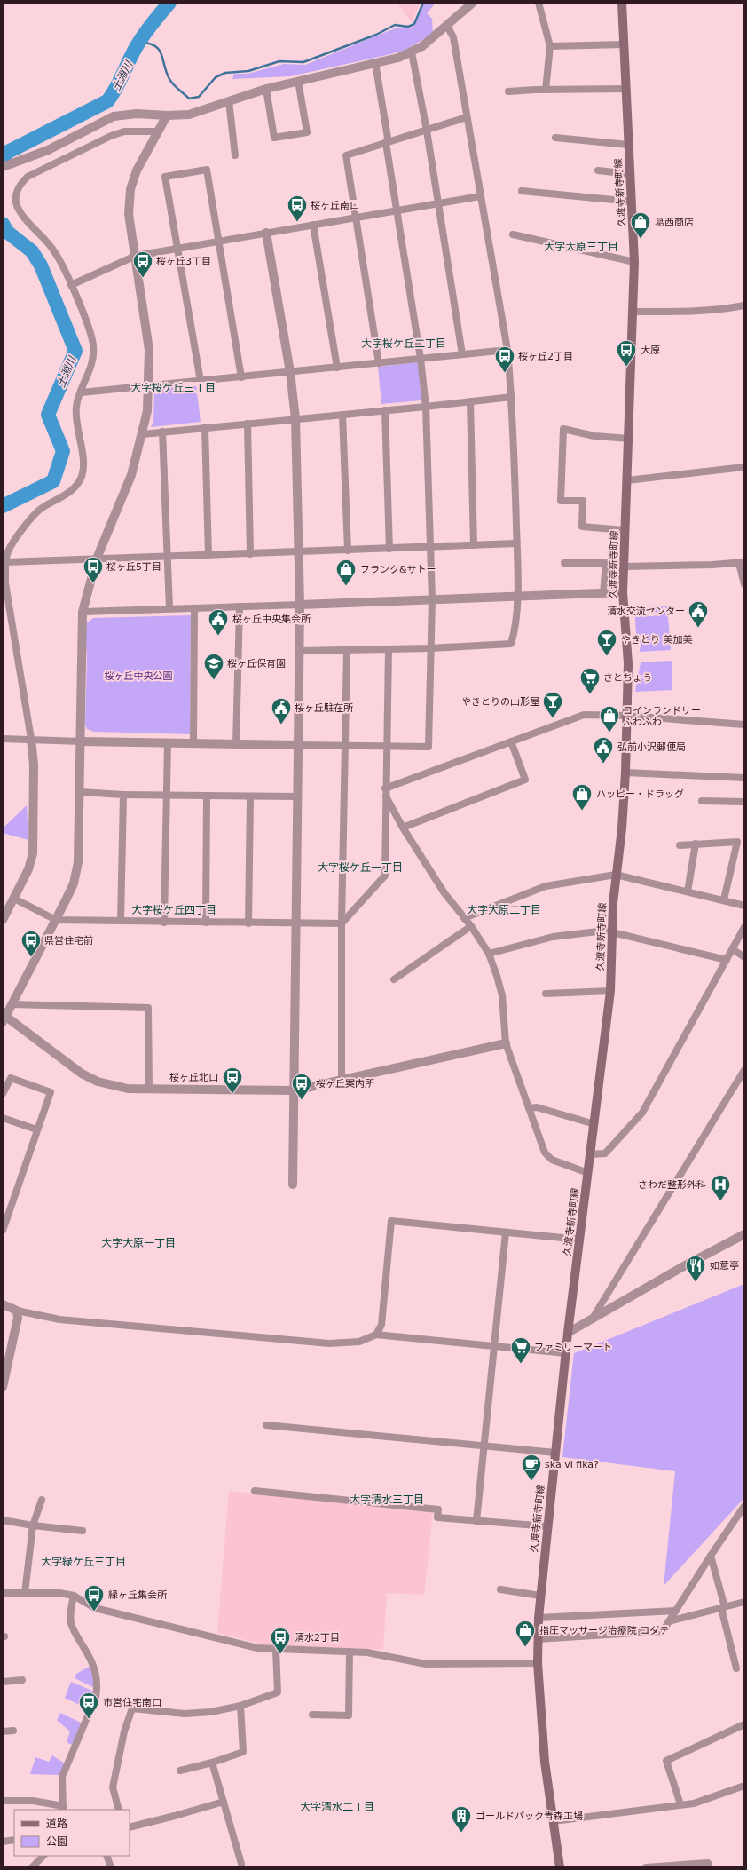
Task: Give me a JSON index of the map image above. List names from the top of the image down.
{
  "streets": {
    "main road": ["久渡寺新寺町線"]
  },
  "districts": [
    "大字大原三丁目",
    "大字桜ケ丘二丁目",
    "大字桜ケ丘三丁目",
    "大字桜ケ丘一丁目",
    "大字桜ケ丘四丁目",
    "大字大原二丁目",
    "大字大原一丁目",
    "大字清水三丁目",
    "大字緑ケ丘三丁目",
    "大字清水二丁目"
  ],
  "water": ["土淵川"],
  "parks": ["桜ヶ丘中央公園"],
  "places": {
    "bus stop": [
      "桜ヶ丘南口",
      "桜ヶ丘3丁目",
      "大原",
      "桜ヶ丘2丁目",
      "桜ヶ丘5丁目",
      "県営住宅前",
      "桜ヶ丘北口",
      "桜ヶ丘案内所",
      "緑ヶ丘集会所",
      "清水2丁目",
      "市営住宅南口"
    ],
    "shop": [
      "葛西商店",
      "フランク&サトー",
      "コインランドリー ふわふわ",
      "ハッピー・ドラッグ",
      "指圧マッサージ治療院 コダテ"
    ],
    "public building": [
      "清水交流センター",
      "桜ヶ丘中央集会所",
      "桜ヶ丘駐在所",
      "弘前小沢郵便局"
    ],
    "bar": ["やきとり 美加美", "やきとりの山形屋"],
    "school or university": ["桜ヶ丘保育園"],
    "supermarket": ["さとちょう", "ファミリーマート"],
    "hospital": ["さわだ整形外科"],
    "restaurant": ["如意亭"],
    "cafe": ["ska vi fika?"],
    "building": ["ゴールドパック青森工場"]
  },
  "legend": ["道路", "公園"]
}
